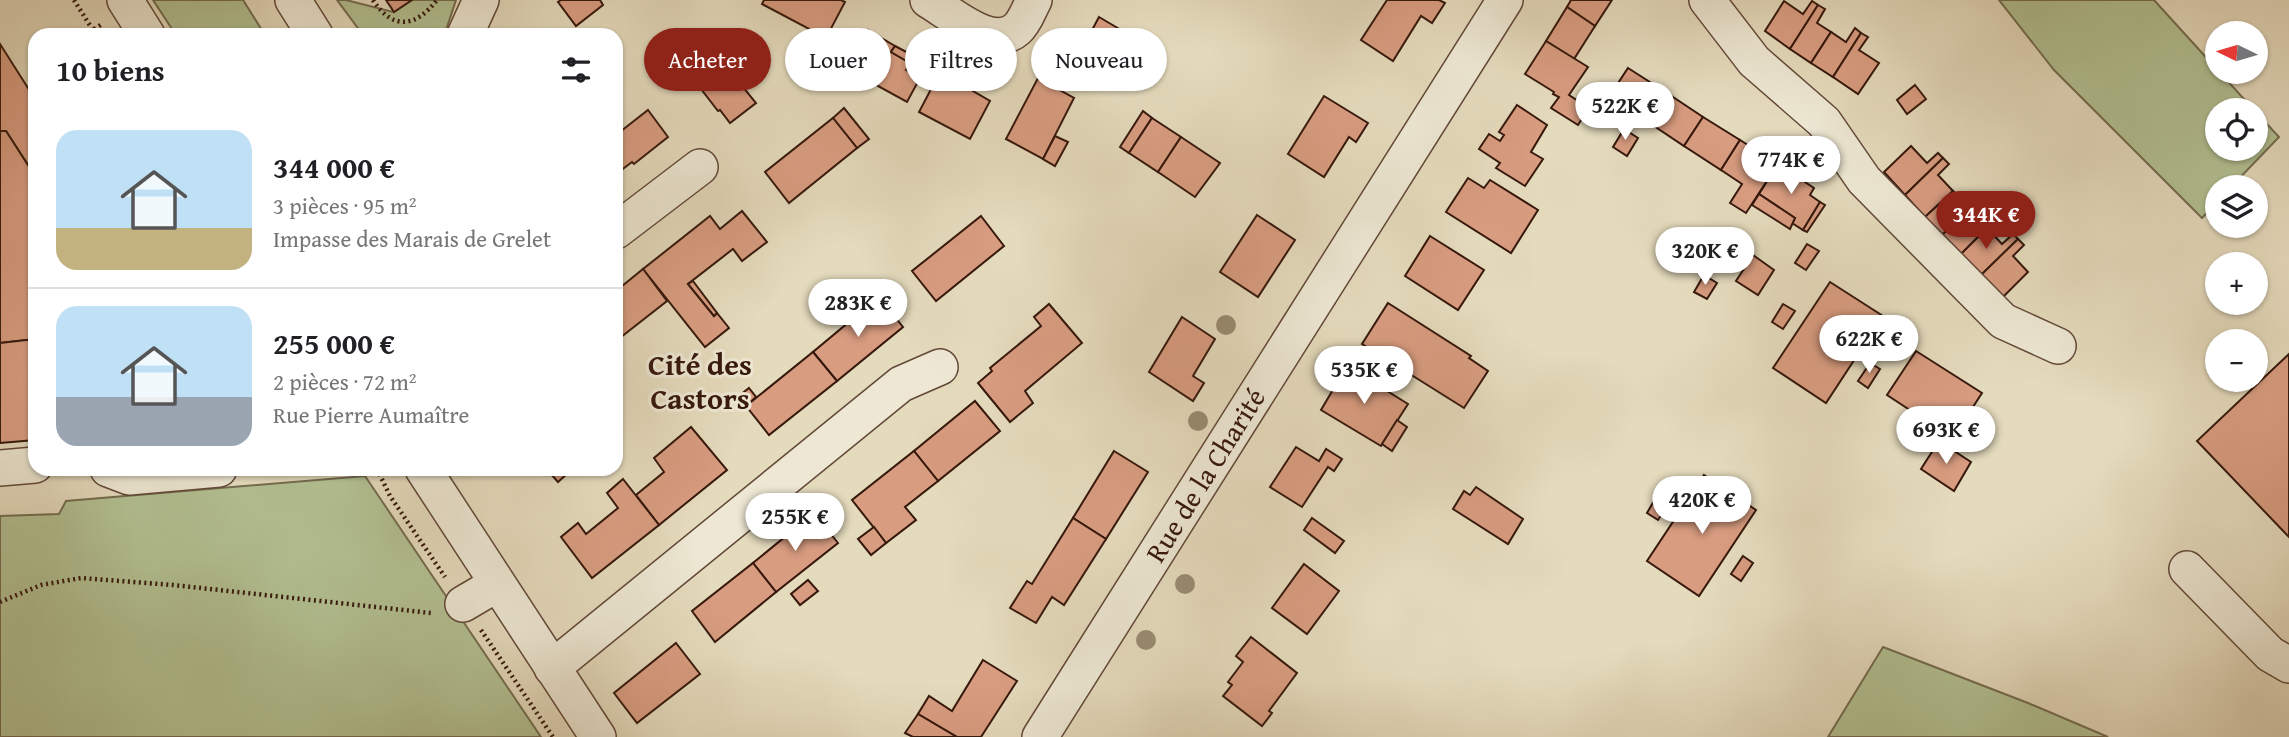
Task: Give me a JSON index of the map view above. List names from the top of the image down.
{
  "streets": {
    "street": ["Rue de la Charité"]
  },
  "districts": ["Cité des Castors"],
  "north": "left",
  "page": {
    "map_buttons": ["+", "−"],
    "chip": [
      "Acheter",
      "Louer",
      "Filtres",
      "Nouveau"
    ],
    "heading": "10 biens",
    "price": [
      "522K €",
      "774K €",
      "344K €",
      "320K €",
      "283K €",
      "622K €",
      "535K €",
      "693K €",
      "420K €",
      "255K €"
    ],
    "list": [
      {
        "name": "344 000 €",
        "note": "3 pièces · 95 m² · Impasse des Marais de Grelet"
      },
      {
        "name": "255 000 €",
        "note": "2 pièces · 72 m² · Rue Pierre Aumaître"
      }
    ]
  }
}
